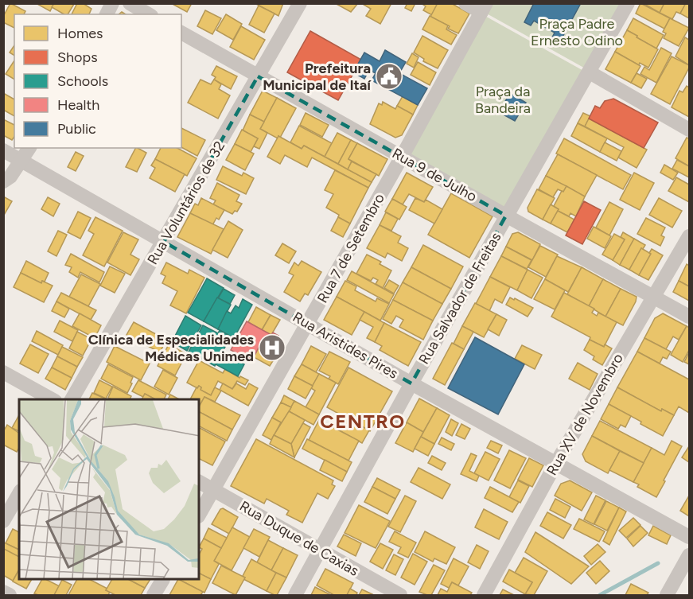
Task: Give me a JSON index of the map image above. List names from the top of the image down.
{
  "streets": {
    "street": [
      "Rua 9 de Julho",
      "Rua Voluntários de 32",
      "Rua 7 de Setembro",
      "Rua Salvador de Freitas",
      "Rua Aristides Pires",
      "Rua XV de Novembro",
      "Rua Duque de Caxias"
    ]
  },
  "crossings": [
    ["Rua 9 de Julho", "Rua Voluntários de 32"],
    ["Rua 9 de Julho", "Rua 7 de Setembro"],
    ["Rua 9 de Julho", "Rua Salvador de Freitas"],
    ["Rua 9 de Julho", "Rua XV de Novembro"],
    ["Rua Voluntários de 32", "Rua Aristides Pires"],
    ["Rua 7 de Setembro", "Rua Aristides Pires"],
    ["Rua 7 de Setembro", "Rua Duque de Caxias"],
    ["Rua Salvador de Freitas", "Rua Aristides Pires"],
    ["Rua Salvador de Freitas", "Rua Duque de Caxias"],
    ["Rua Aristides Pires", "Rua XV de Novembro"]
  ],
  "districts": ["CENTRO"],
  "parks": ["Praça Padre Ernesto Odino", "Praça da Bandeira"],
  "places": {
    "public building": ["Prefeitura Municipal de Itaí"],
    "hospital": ["Clínica de Especialidades Médicas Unimed"]
  },
  "legend": [
    "Homes",
    "Shops",
    "Schools",
    "Health",
    "Public"
  ]
}
